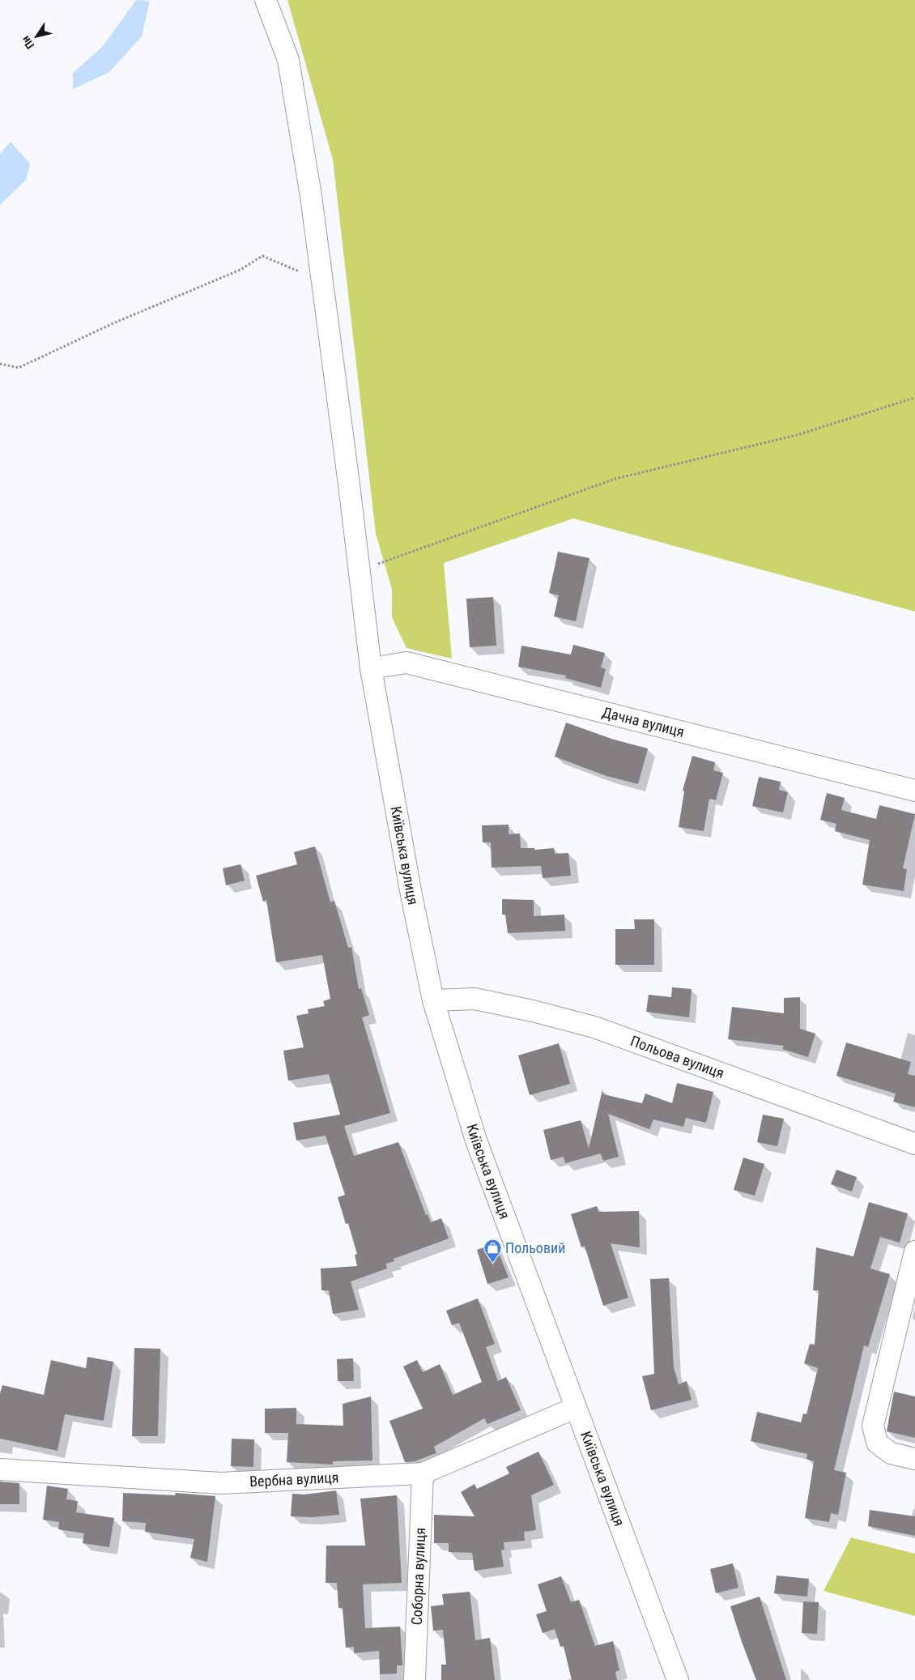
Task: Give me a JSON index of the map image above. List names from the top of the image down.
{
  "streets": {
    "street": [
      "Дачна вулиця",
      "Київська вулиця",
      "Польова вулиця",
      "Вербна вулиця",
      "Соборна вулиця"
    ]
  },
  "crossings": [
    ["Дачна вулиця", "Київська вулиця"],
    ["Київська вулиця", "Польова вулиця"],
    ["Київська вулиця", "Вербна вулиця"],
    ["Вербна вулиця", "Соборна вулиця"]
  ],
  "places": {
    "shop": ["Польовий"]
  },
  "north": "bottom left"
}
